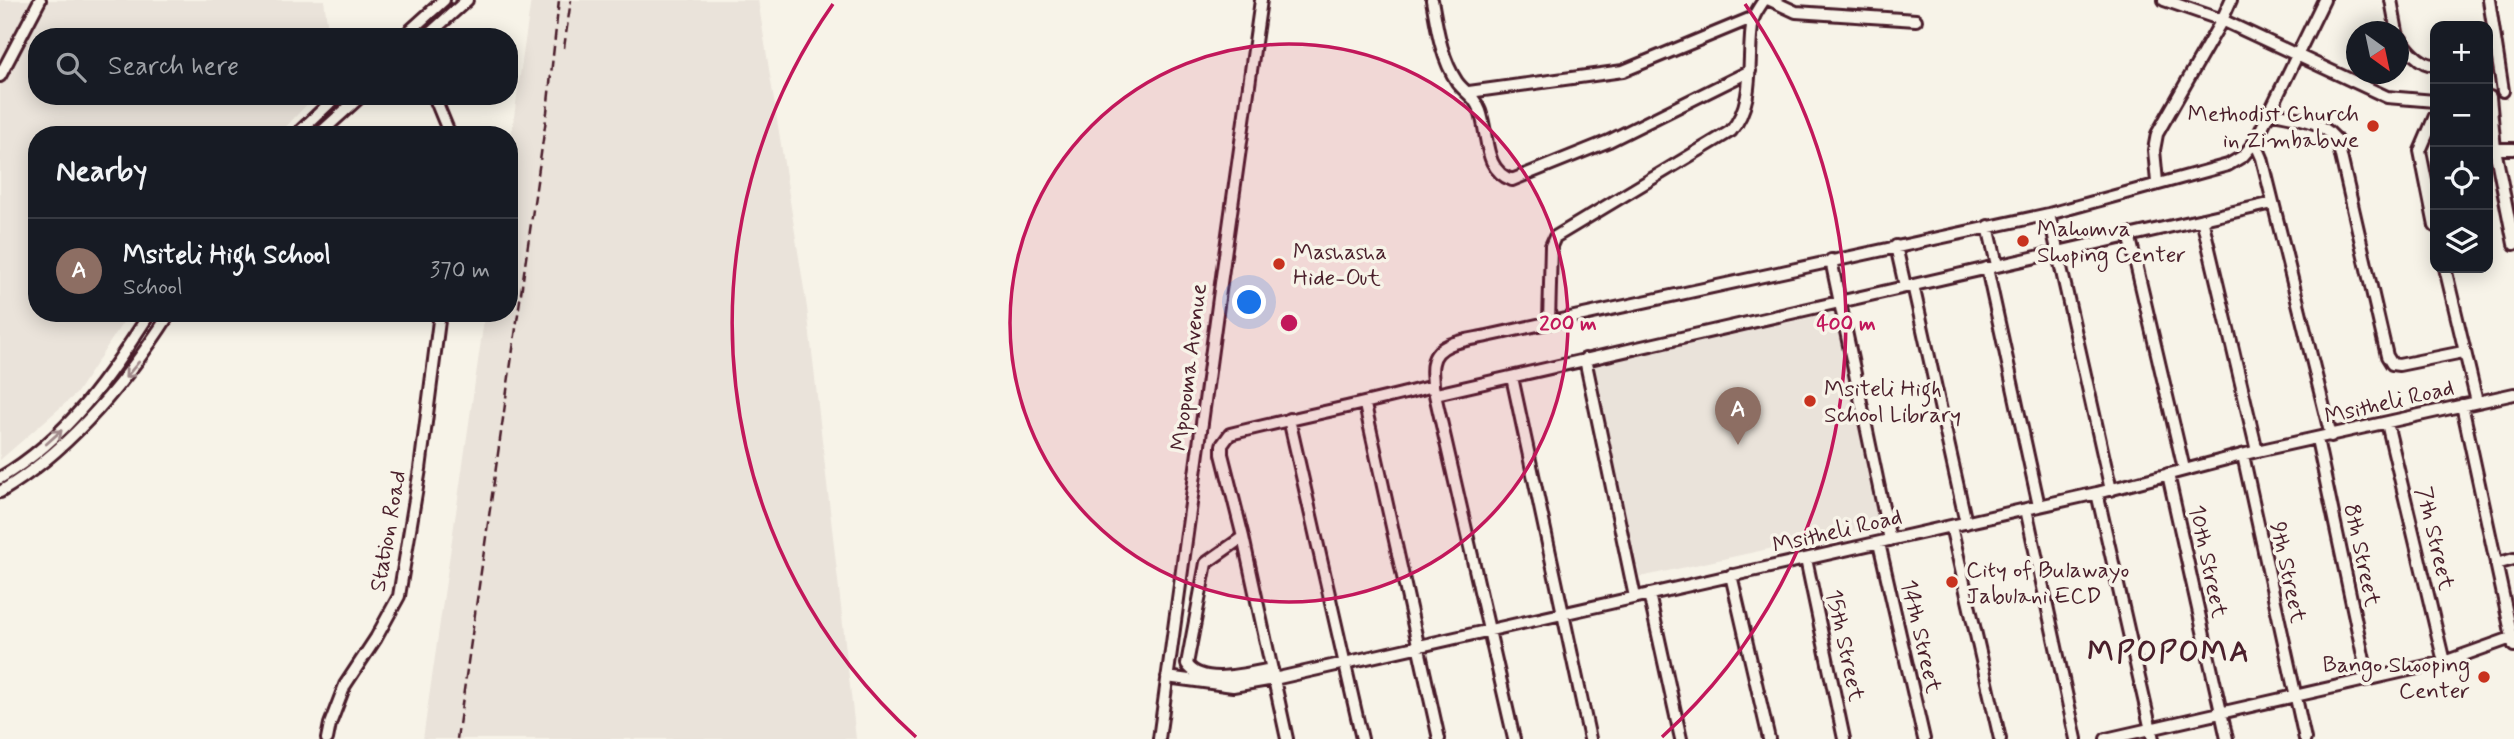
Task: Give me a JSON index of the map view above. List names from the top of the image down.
{
  "streets": {
    "street": [
      "Mpopoma Avenue",
      "Msitheli Road",
      "Station Road",
      "7th Street",
      "8th Street",
      "10th Street",
      "9th Street",
      "14th Street",
      "15th Street"
    ]
  },
  "crossings": [
    ["Mpopoma Avenue", "Msitheli Road"],
    ["Msitheli Road", "7th Street"],
    ["Msitheli Road", "8th Street"],
    ["Msitheli Road", "10th Street"],
    ["Msitheli Road", "9th Street"],
    ["Msitheli Road", "14th Street"],
    ["Msitheli Road", "15th Street"]
  ],
  "districts": ["MPOPOMA"],
  "places": [
    "Methodist Church in Zimbabwe",
    "Mahomva Shoping Center",
    "Mashasha Hide-Out",
    "Msiteli High School Library",
    "City of Bulawayo Jabulani ECD",
    "Bango Shooping Center"
  ],
  "north": "bottom right",
  "page": {
    "map_buttons": ["+", "−"],
    "search": "Search here",
    "heading": "Nearby",
    "list": [
      {
        "mark": "A",
        "name": "Msiteli High School",
        "note": "School",
        "value": "370 m"
      }
    ],
    "pins": "A"
  },
  "rings": ["200 m", "400 m"]
}
